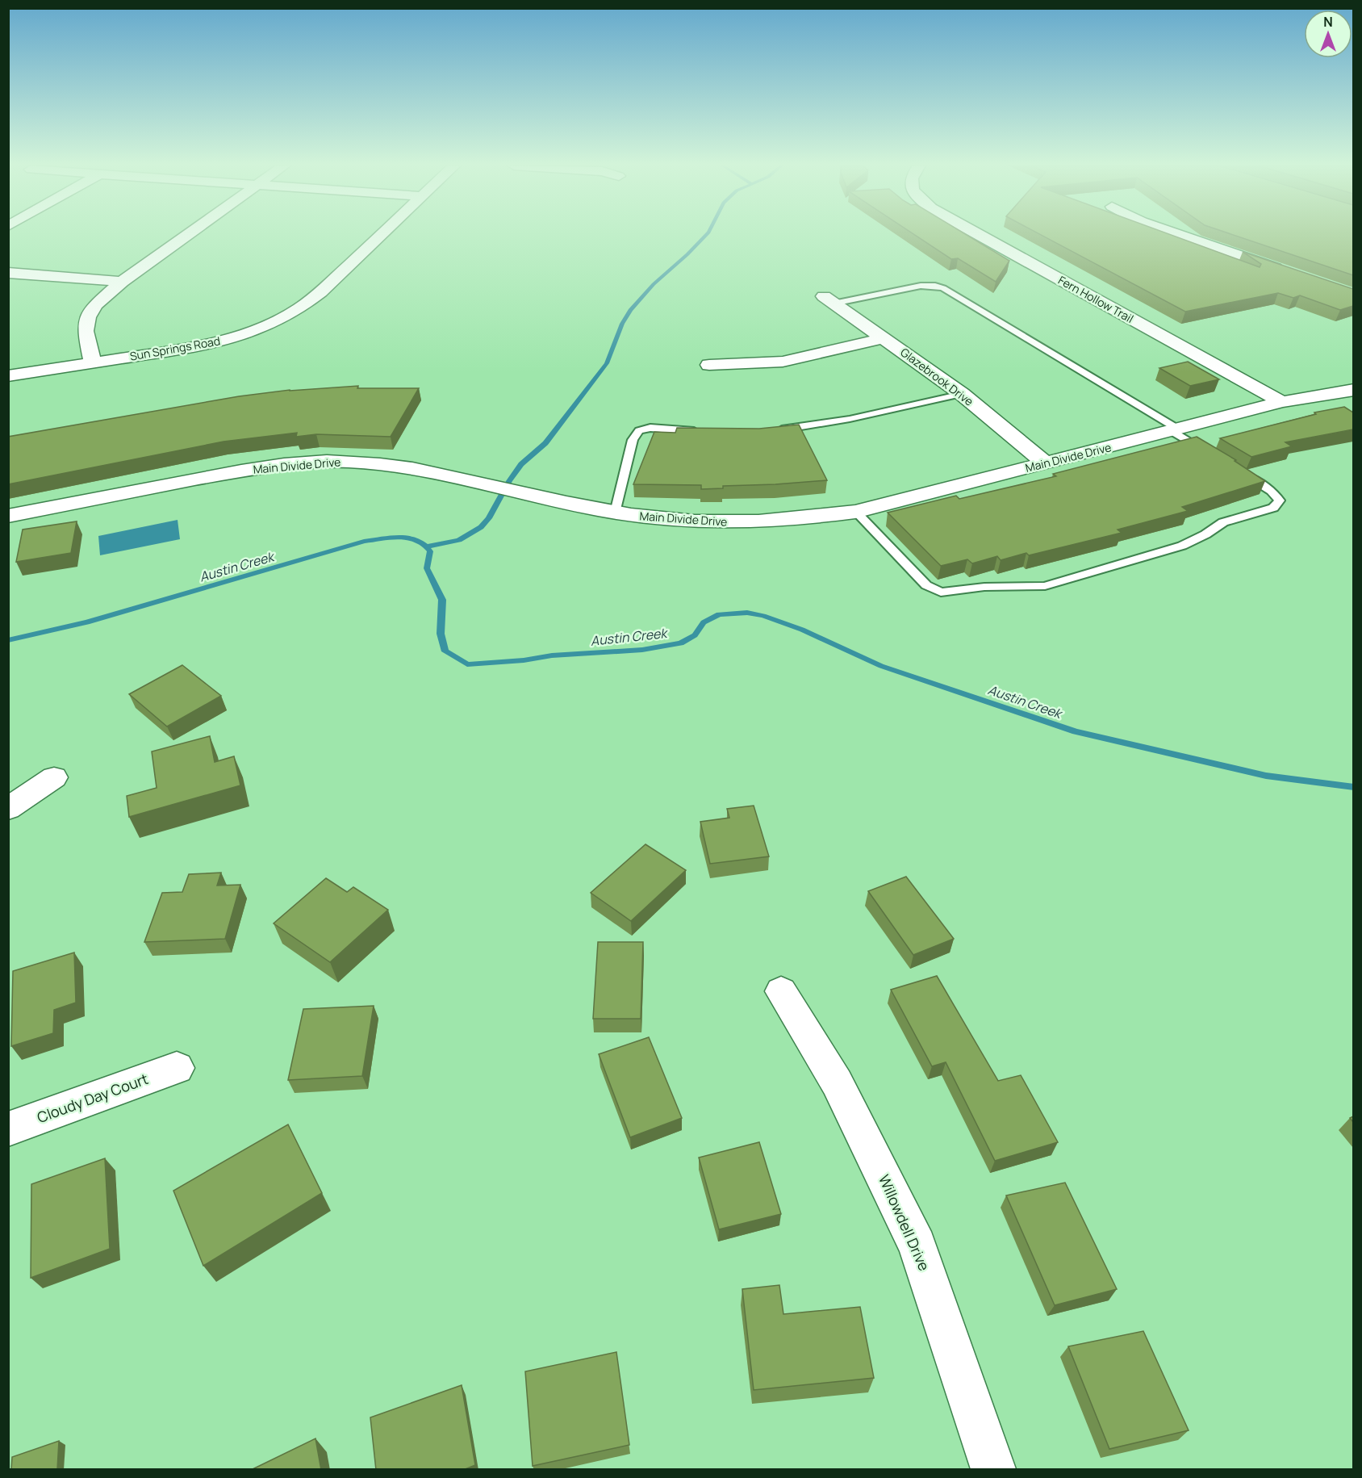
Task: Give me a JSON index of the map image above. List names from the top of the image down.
{
  "streets": {
    "street": [
      "Fern Hollow Trail",
      "Sun Springs Road",
      "Glazebrook Drive",
      "Main Divide Drive",
      "Cloudy Day Court",
      "Willowdell Drive"
    ]
  },
  "crossings": [
    ["Fern Hollow Trail", "Main Divide Drive"],
    ["Glazebrook Drive", "Main Divide Drive"]
  ],
  "water": ["Austin Creek"],
  "north": "top"
}
